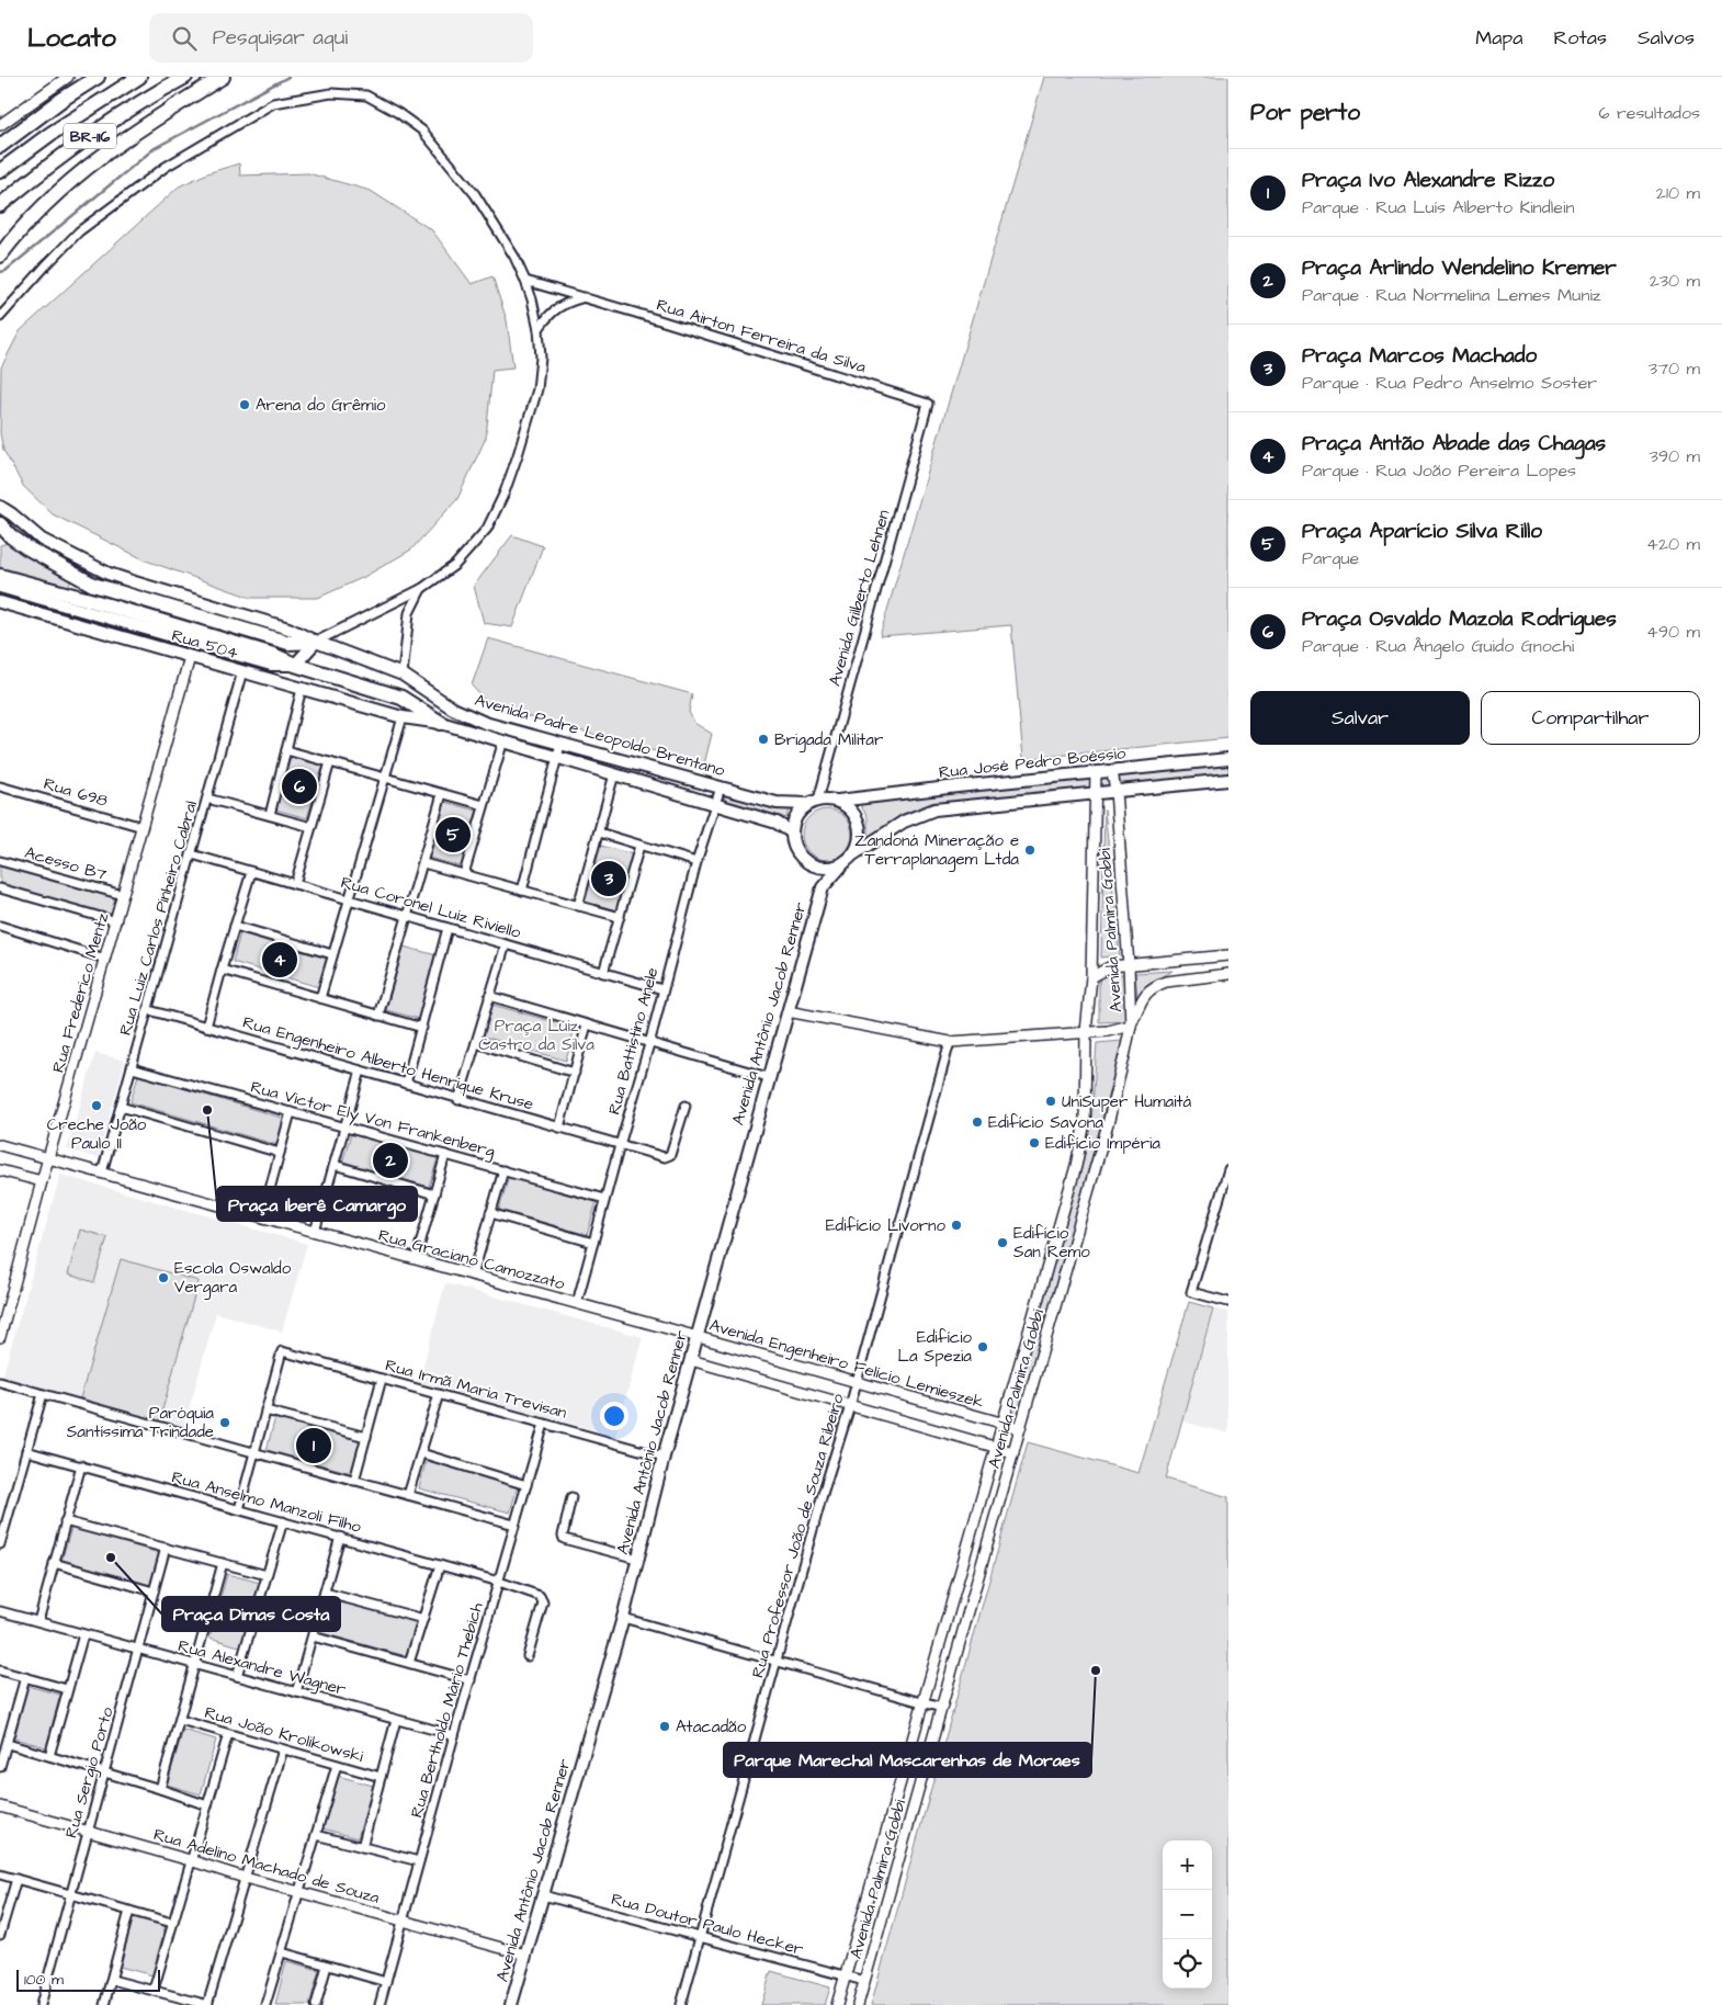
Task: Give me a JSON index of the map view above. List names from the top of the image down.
{
  "streets": {
    "highway": ["BR-116"],
    "main road": [
      "Rua 504",
      "Avenida Padre Leopoldo Brentano",
      "Rua José Pedro Boéssio",
      "Avenida Antônio Jacob Renner"
    ],
    "street": [
      "Rua Airton Ferreira da Silva",
      "Avenida Gilberto Lehnen",
      "Rua 698",
      "Acesso B7",
      "Rua Coronel Luiz Riviello",
      "Rua Luiz Carlos Pinheiro Cabral",
      "Avenida Palmira Gobbi",
      "Rua Frederico Mentz",
      "Rua Battistino Anele",
      "Rua Engenheiro Alberto Henrique Kruse",
      "Rua Victor Ely Von Frankenberg",
      "Rua Graciano Camozzato",
      "Avenida Engenheiro Felício Lemieszek",
      "Rua Irmã Maria Trevisan",
      "Rua Anselmo Manzoli Filho",
      "Rua Professor João de Souza Ribeiro",
      "Rua Alexandre Wagner",
      "Rua Bertholdo Mário Thebich",
      "Rua João Krolikowski",
      "Rua Sergio Porto",
      "Rua Adelino Machado de Souza",
      "Rua Doutor Paulo Hecker"
    ]
  },
  "crossings": [
    ["Rua Airton Ferreira da Silva", "Avenida Gilberto Lehnen"],
    ["Avenida Gilberto Lehnen", "Avenida Padre Leopoldo Brentano"],
    ["Avenida Gilberto Lehnen", "Rua José Pedro Boéssio"],
    ["Avenida Gilberto Lehnen", "Avenida Antônio Jacob Renner"],
    ["Rua 504", "Avenida Padre Leopoldo Brentano"],
    ["Rua 504", "Rua Luiz Carlos Pinheiro Cabral"],
    ["Rua 504", "Rua Frederico Mentz"],
    ["Avenida Padre Leopoldo Brentano", "Rua José Pedro Boéssio"],
    ["Avenida Padre Leopoldo Brentano", "Avenida Antônio Jacob Renner"],
    ["Avenida Padre Leopoldo Brentano", "Rua Battistino Anele"],
    ["Rua José Pedro Boéssio", "Avenida Palmira Gobbi"],
    ["Rua José Pedro Boéssio", "Avenida Antônio Jacob Renner"],
    ["Rua 698", "Rua Frederico Mentz"],
    ["Acesso B7", "Rua Frederico Mentz"],
    ["Rua Coronel Luiz Riviello", "Rua Luiz Carlos Pinheiro Cabral"],
    ["Rua Coronel Luiz Riviello", "Rua Battistino Anele"],
    ["Rua Luiz Carlos Pinheiro Cabral", "Rua Engenheiro Alberto Henrique Kruse"],
    ["Rua Luiz Carlos Pinheiro Cabral", "Rua Victor Ely Von Frankenberg"],
    ["Rua Luiz Carlos Pinheiro Cabral", "Rua Graciano Camozzato"],
    ["Avenida Palmira Gobbi", "Avenida Engenheiro Felício Lemieszek"],
    ["Avenida Palmira Gobbi", "Rua Doutor Paulo Hecker"],
    ["Rua Frederico Mentz", "Rua Graciano Camozzato"],
    ["Avenida Antônio Jacob Renner", "Rua Graciano Camozzato"],
    ["Avenida Antônio Jacob Renner", "Avenida Engenheiro Felício Lemieszek"],
    ["Avenida Antônio Jacob Renner", "Rua Irmã Maria Trevisan"],
    ["Avenida Antônio Jacob Renner", "Rua Adelino Machado de Souza"],
    ["Avenida Antônio Jacob Renner", "Rua Doutor Paulo Hecker"],
    ["Rua Battistino Anele", "Rua Engenheiro Alberto Henrique Kruse"],
    ["Rua Battistino Anele", "Rua Victor Ely Von Frankenberg"],
    ["Rua Battistino Anele", "Rua Graciano Camozzato"],
    ["Rua Graciano Camozzato", "Avenida Engenheiro Felício Lemieszek"],
    ["Avenida Engenheiro Felício Lemieszek", "Rua Professor João de Souza Ribeiro"],
    ["Rua Irmã Maria Trevisan", "Rua Bertholdo Mário Thebich"],
    ["Rua Anselmo Manzoli Filho", "Rua Bertholdo Mário Thebich"],
    ["Rua Professor João de Souza Ribeiro", "Rua Doutor Paulo Hecker"],
    ["Rua Alexandre Wagner", "Rua Bertholdo Mário Thebich"],
    ["Rua Alexandre Wagner", "Rua Sergio Porto"],
    ["Rua Bertholdo Mário Thebich", "Rua Adelino Machado de Souza"],
    ["Rua Sergio Porto", "Rua Adelino Machado de Souza"]
  ],
  "parks": ["Praça Luiz Castro da Silva"],
  "places": [
    "Arena do Grêmio",
    "Brigada Militar",
    "Zandoná Mineração e Terraplanagem Ltda",
    "UniSuper Humaitá",
    "Creche João Paulo II",
    "Praça Iberê Camargo",
    "Edifício Savona",
    "Edifício Impéria",
    "Edifício Livorno",
    "Edifício San Remo",
    "Escola Oswaldo Vergara",
    "Edifício La Spezia",
    "Paróquia Santíssima Trindade",
    "Praça Dimas Costa",
    "Parque Marechal Mascarenhas de Moraes",
    "Atacadão"
  ],
  "scale_bar": "100 m",
  "page": {
    "header": "Locato",
    "search": "Pesquisar aqui",
    "nav": ["Mapa", "Rotas", "Salvos"],
    "heading": ["Por perto", "6 resultados"],
    "list": [
      {
        "mark": "1",
        "name": "Praça Ivo Alexandre Rizzo",
        "note": "Parque · Rua Luís Alberto Kindlein",
        "value": "210 m"
      },
      {
        "mark": "2",
        "name": "Praça Arlindo Wendelino Kremer",
        "note": "Parque · Rua Normelina Lemes Muniz",
        "value": "230 m"
      },
      {
        "mark": "3",
        "name": "Praça Marcos Machado",
        "note": "Parque · Rua Pedro Anselmo Soster",
        "value": "370 m"
      },
      {
        "mark": "4",
        "name": "Praça Antão Abade das Chagas",
        "note": "Parque · Rua João Pereira Lopes",
        "value": "390 m"
      },
      {
        "mark": "5",
        "name": "Praça Aparício Silva Rillo",
        "note": "Parque",
        "value": "420 m"
      },
      {
        "mark": "6",
        "name": "Praça Osvaldo Mazola Rodrigues",
        "note": "Parque · Rua Ângelo Guido Gnochi",
        "value": "490 m"
      }
    ],
    "buttons": ["Salvar", "Compartilhar"],
    "pins": [
      "6",
      "5",
      "3",
      "4",
      "2",
      "1"
    ],
    "map_buttons": ["+", "−"],
    "scale": "100 m"
  }
}
